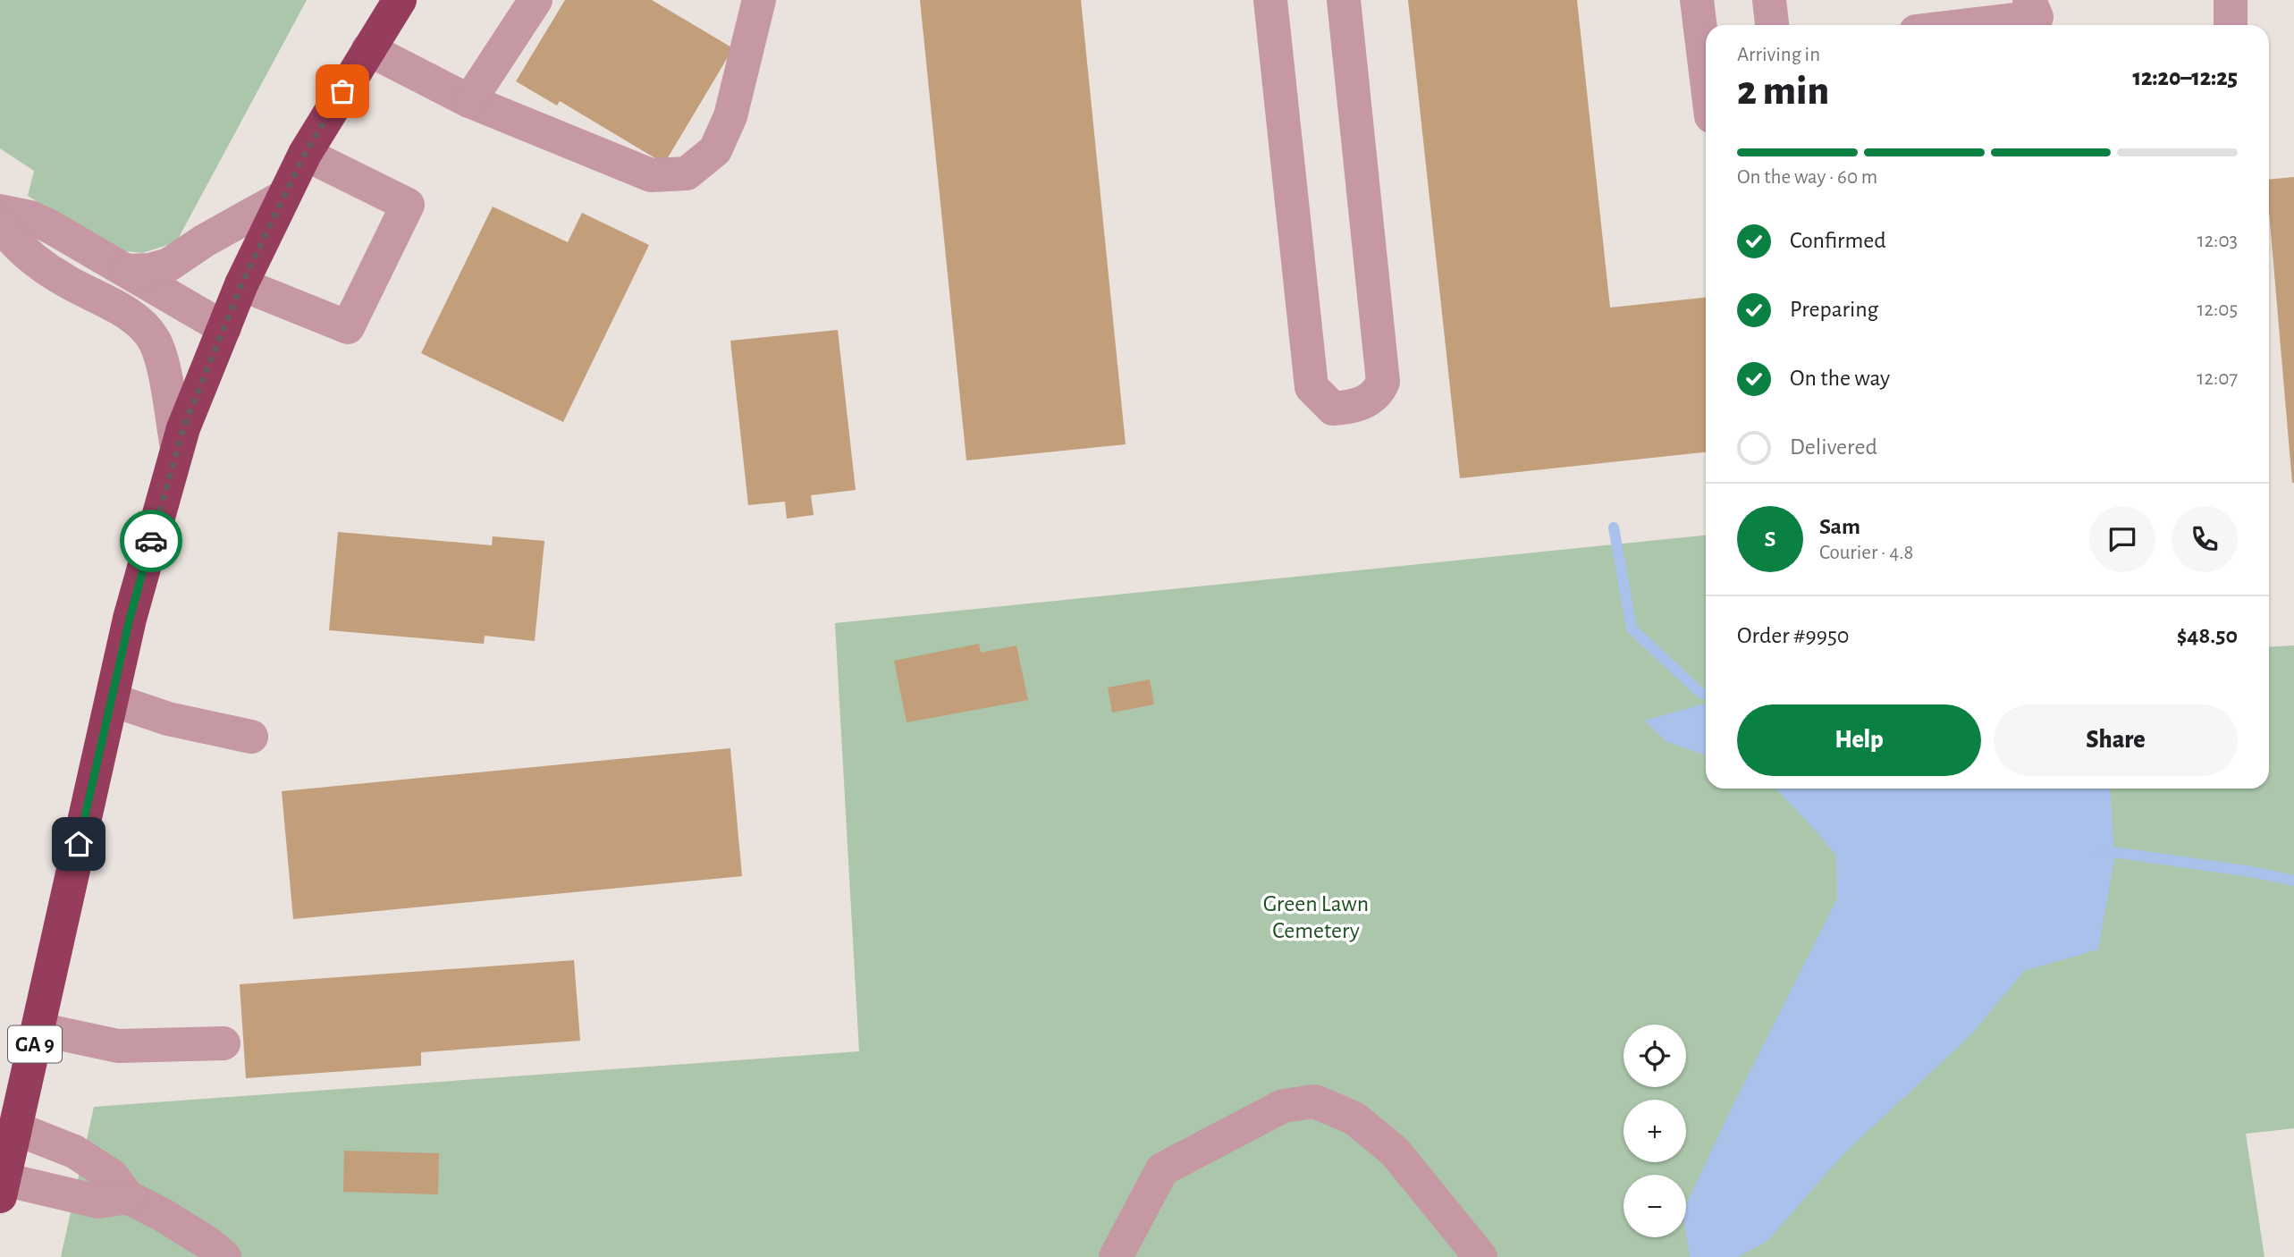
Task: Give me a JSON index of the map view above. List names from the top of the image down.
{
  "streets": {
    "highway": ["GA 9"]
  },
  "parks": ["Green Lawn Cemetery"],
  "page": {
    "heading": ["2 min", "Arriving in", "12:20–12:25"],
    "panel": [
      "Sam",
      "Courier · 4.8",
      "Order #9950",
      "$48.50"
    ],
    "bar": "On the way · 60 m",
    "list": [
      ["Confirmed", "12:03"],
      ["Preparing", "12:05"],
      ["On the way", "12:07"],
      "Delivered"
    ],
    "round": "S",
    "buttons": ["Help", "Share"],
    "map_buttons": ["+", "−"]
  }
}
